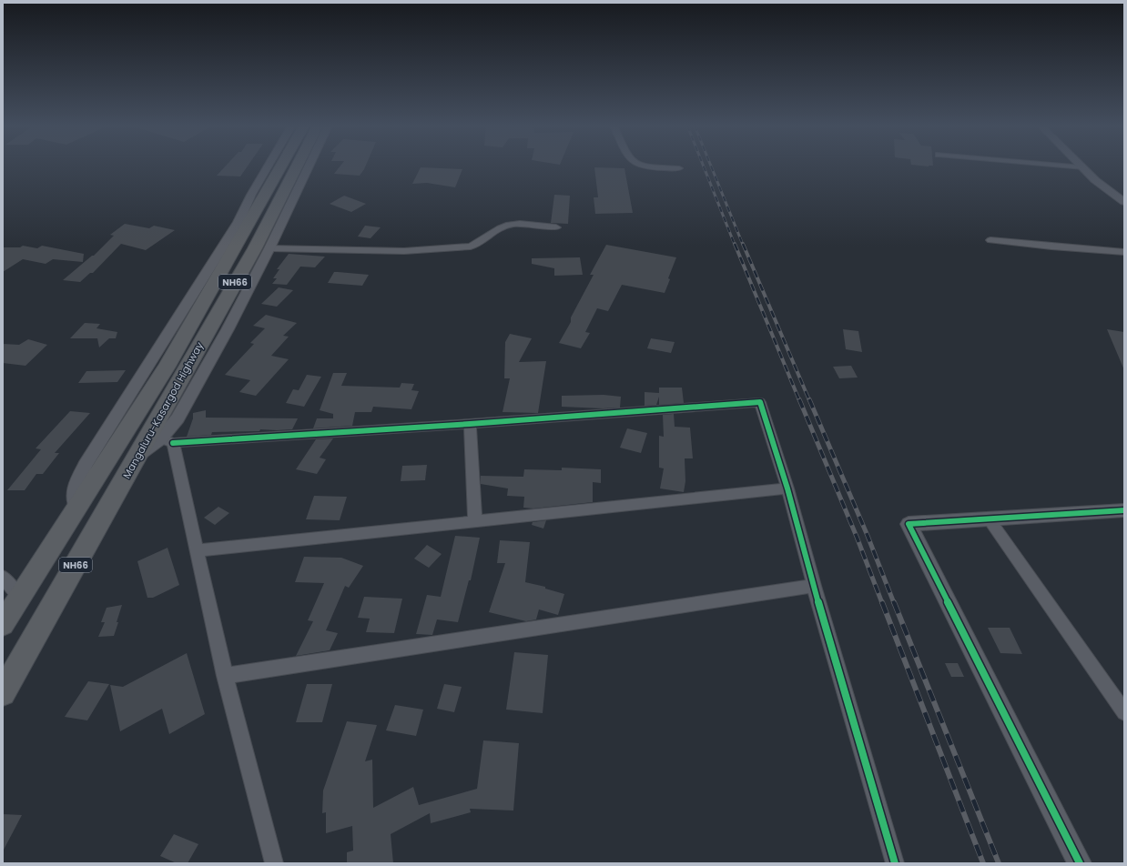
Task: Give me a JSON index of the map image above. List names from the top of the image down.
{
  "streets": {
    "highway": ["NH66", "Mangaluru-Kasargod Highway"]
  }
}
